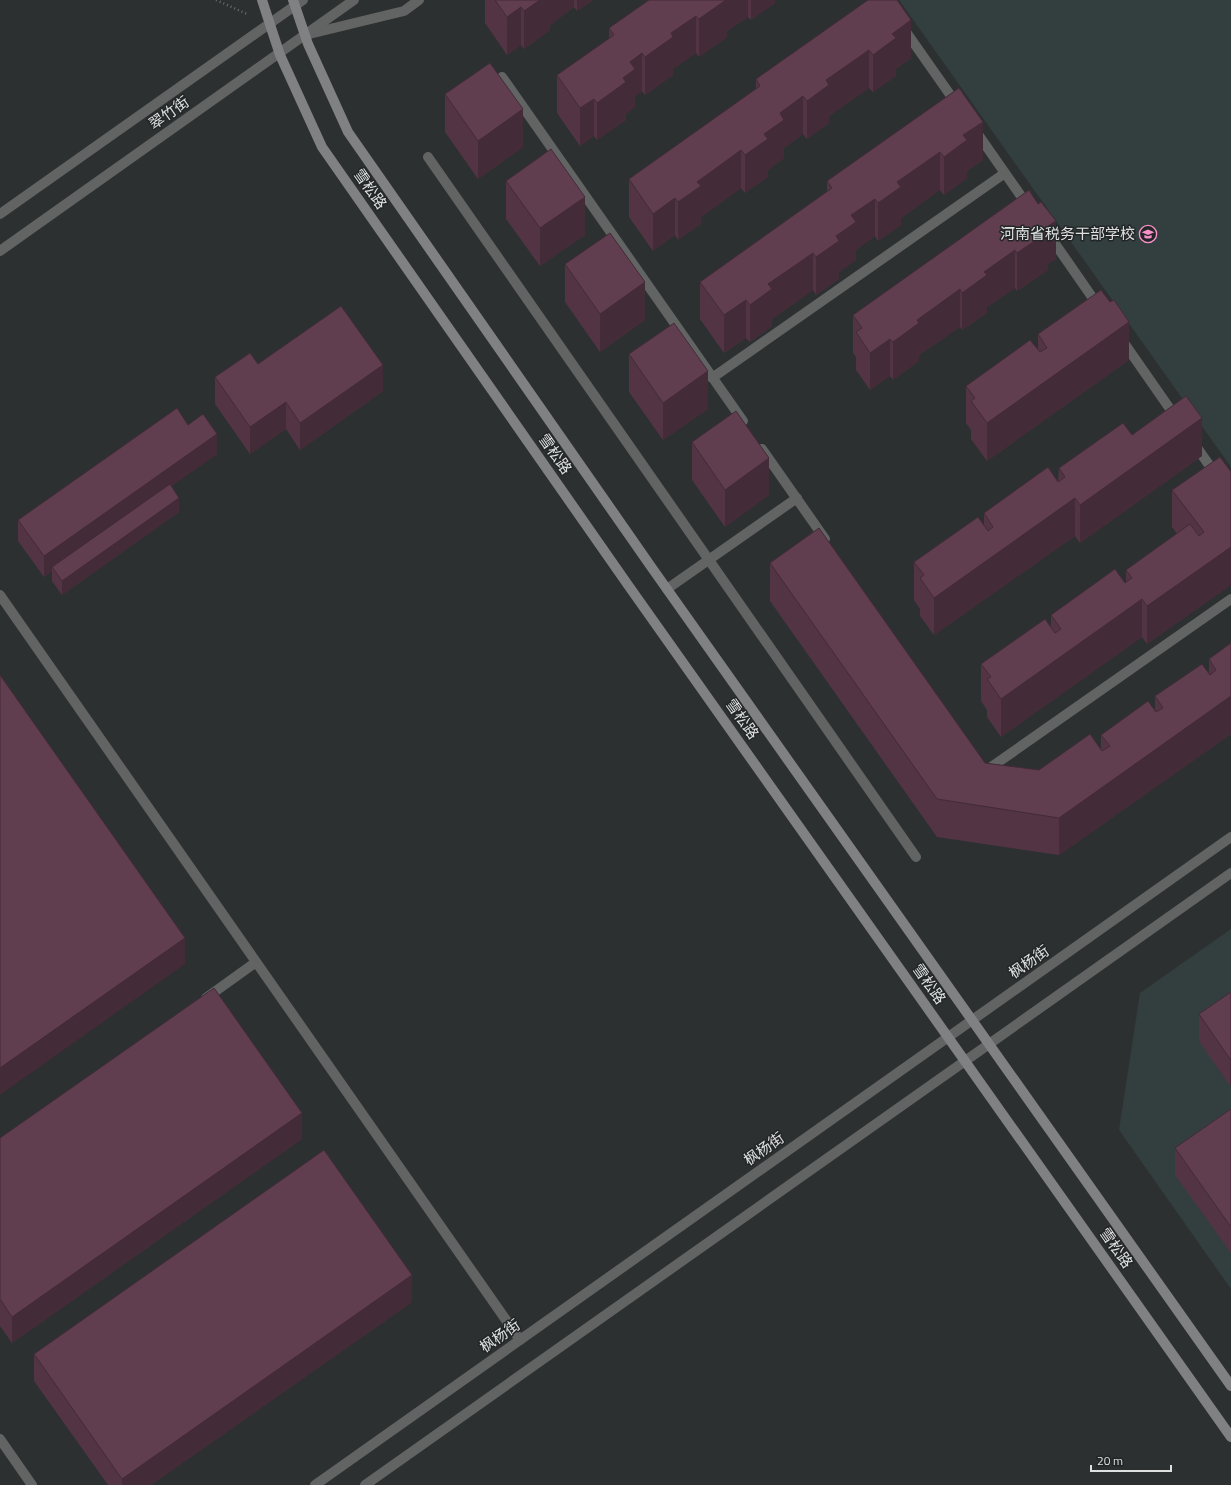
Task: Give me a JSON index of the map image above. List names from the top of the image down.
{
  "streets": {
    "main road": ["雪松路"],
    "street": ["翠竹街", "枫杨街"]
  },
  "crossings": [
    ["翠竹街", "雪松路"],
    ["雪松路", "枫杨街"]
  ],
  "places": {
    "school or university": ["河南省税务干部学校"]
  },
  "scale_bar": "20 m"
}
